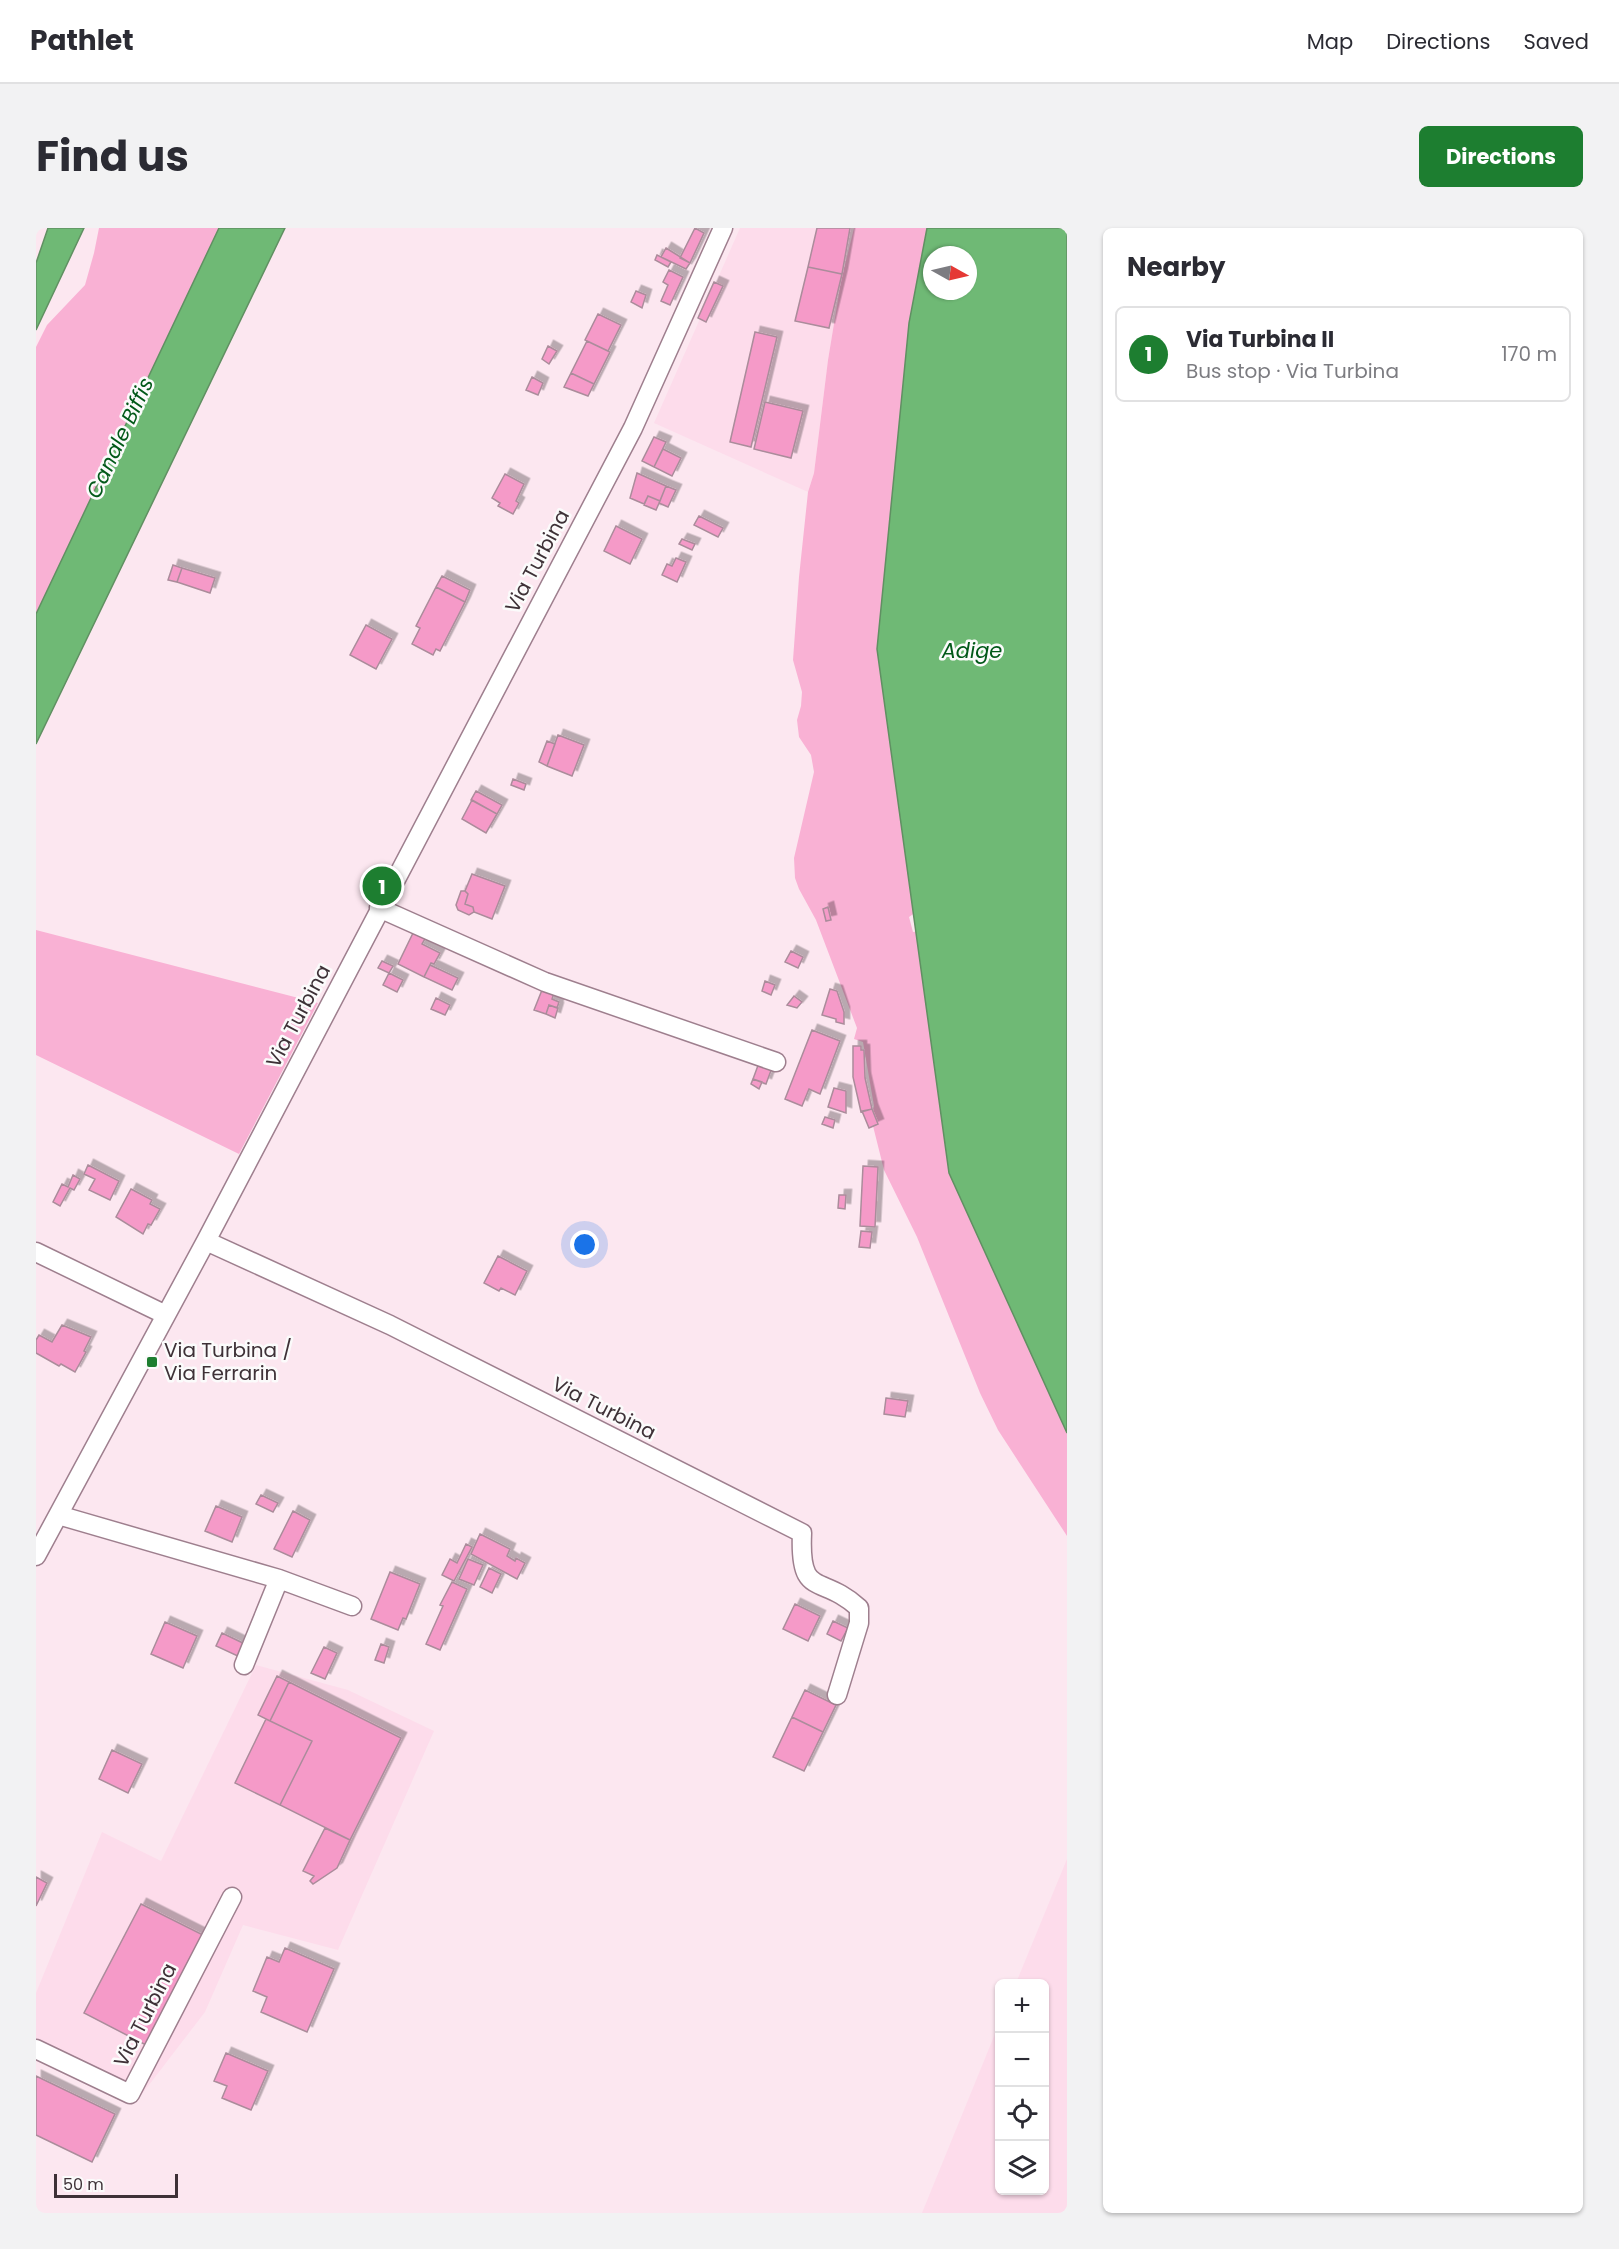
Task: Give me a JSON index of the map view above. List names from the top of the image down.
{
  "streets": {
    "street": ["Via Turbina"]
  },
  "water": ["Canale Biffis", "Adige"],
  "places": {
    "transit": ["Via Turbina / Via Ferrarin"]
  },
  "scale_bar": "50 m",
  "north": "right",
  "page": {
    "header": "Pathlet",
    "nav": ["Map", "Directions", "Saved"],
    "title": "Find us",
    "buttons": "Directions",
    "heading": "Nearby",
    "list": [
      {
        "mark": "1",
        "name": "Via Turbina II",
        "note": "Bus stop · Via Turbina",
        "value": "170 m"
      }
    ],
    "pins": "1",
    "map_buttons": ["+", "−"],
    "scale": "50 m"
  }
}
